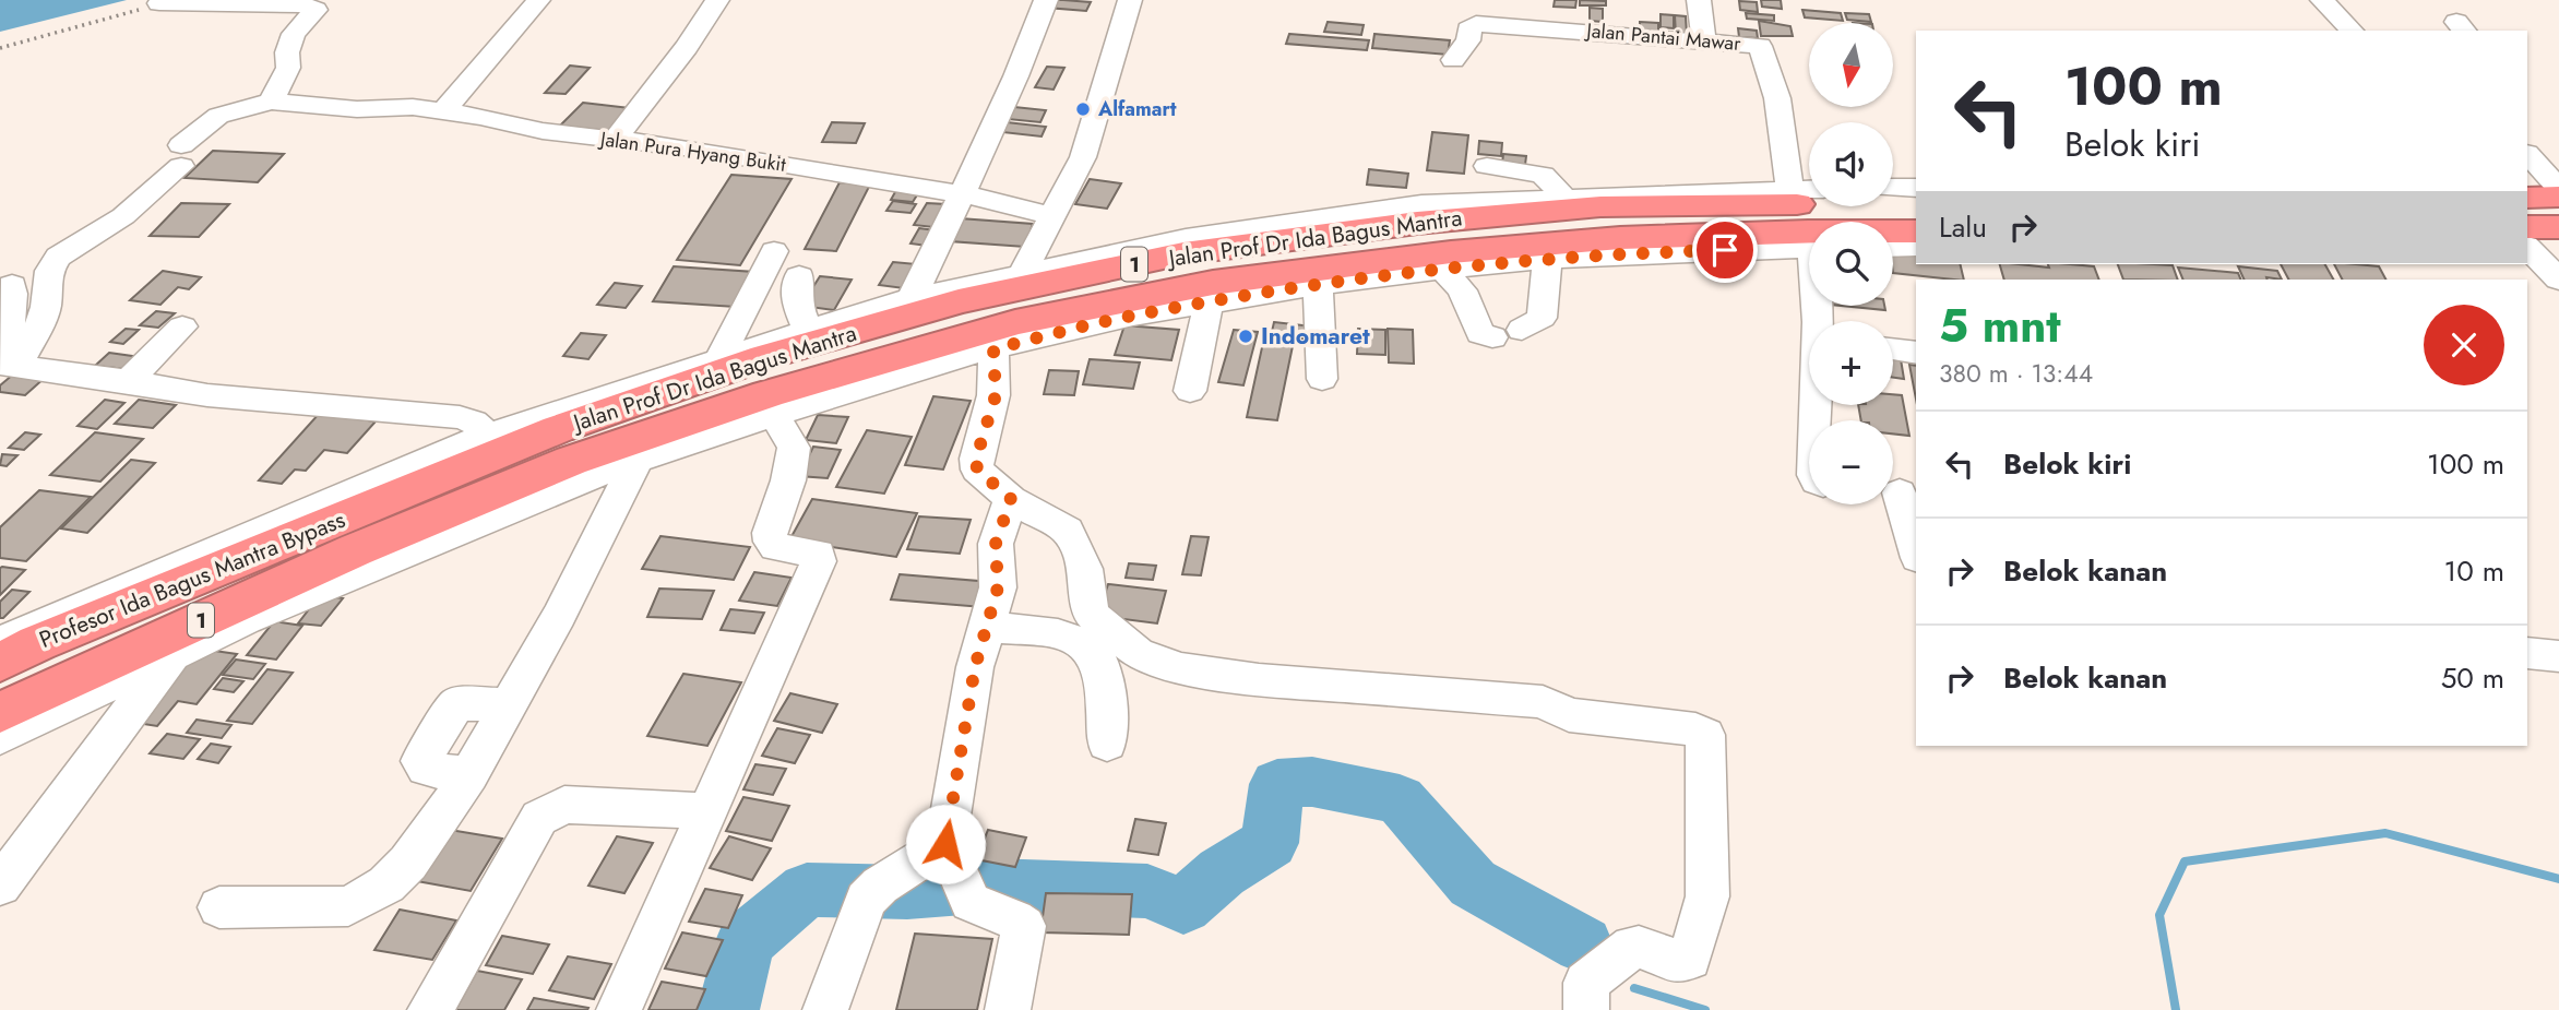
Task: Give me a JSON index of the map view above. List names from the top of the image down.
{
  "streets": {
    "highway": ["Jalan Prof Dr Ida Bagus Mantra", "1", "Profesor Ida Bagus Mantra Bypass"],
    "street": ["Jalan Pantai Mawar", "Jalan Pura Hyang Bukit"]
  },
  "crossings": [
    ["Jalan Pantai Mawar", "Jalan Prof Dr Ida Bagus Mantra"],
    ["Jalan Prof Dr Ida Bagus Mantra", "Profesor Ida Bagus Mantra Bypass"]
  ],
  "places": ["Alfamart", "Indomaret"],
  "north": "bottom",
  "page": {
    "map_buttons": ["+", "−"],
    "turn": ["100 m", "Belok kiri"],
    "then": "Lalu",
    "heading": ["5 mnt", "380 m · 13:44"],
    "list": [
      {
        "name": "Belok kiri",
        "value": "100 m"
      },
      {
        "name": "Belok kanan",
        "value": "10 m"
      },
      {
        "name": "Belok kanan",
        "value": "50 m"
      }
    ]
  }
}
